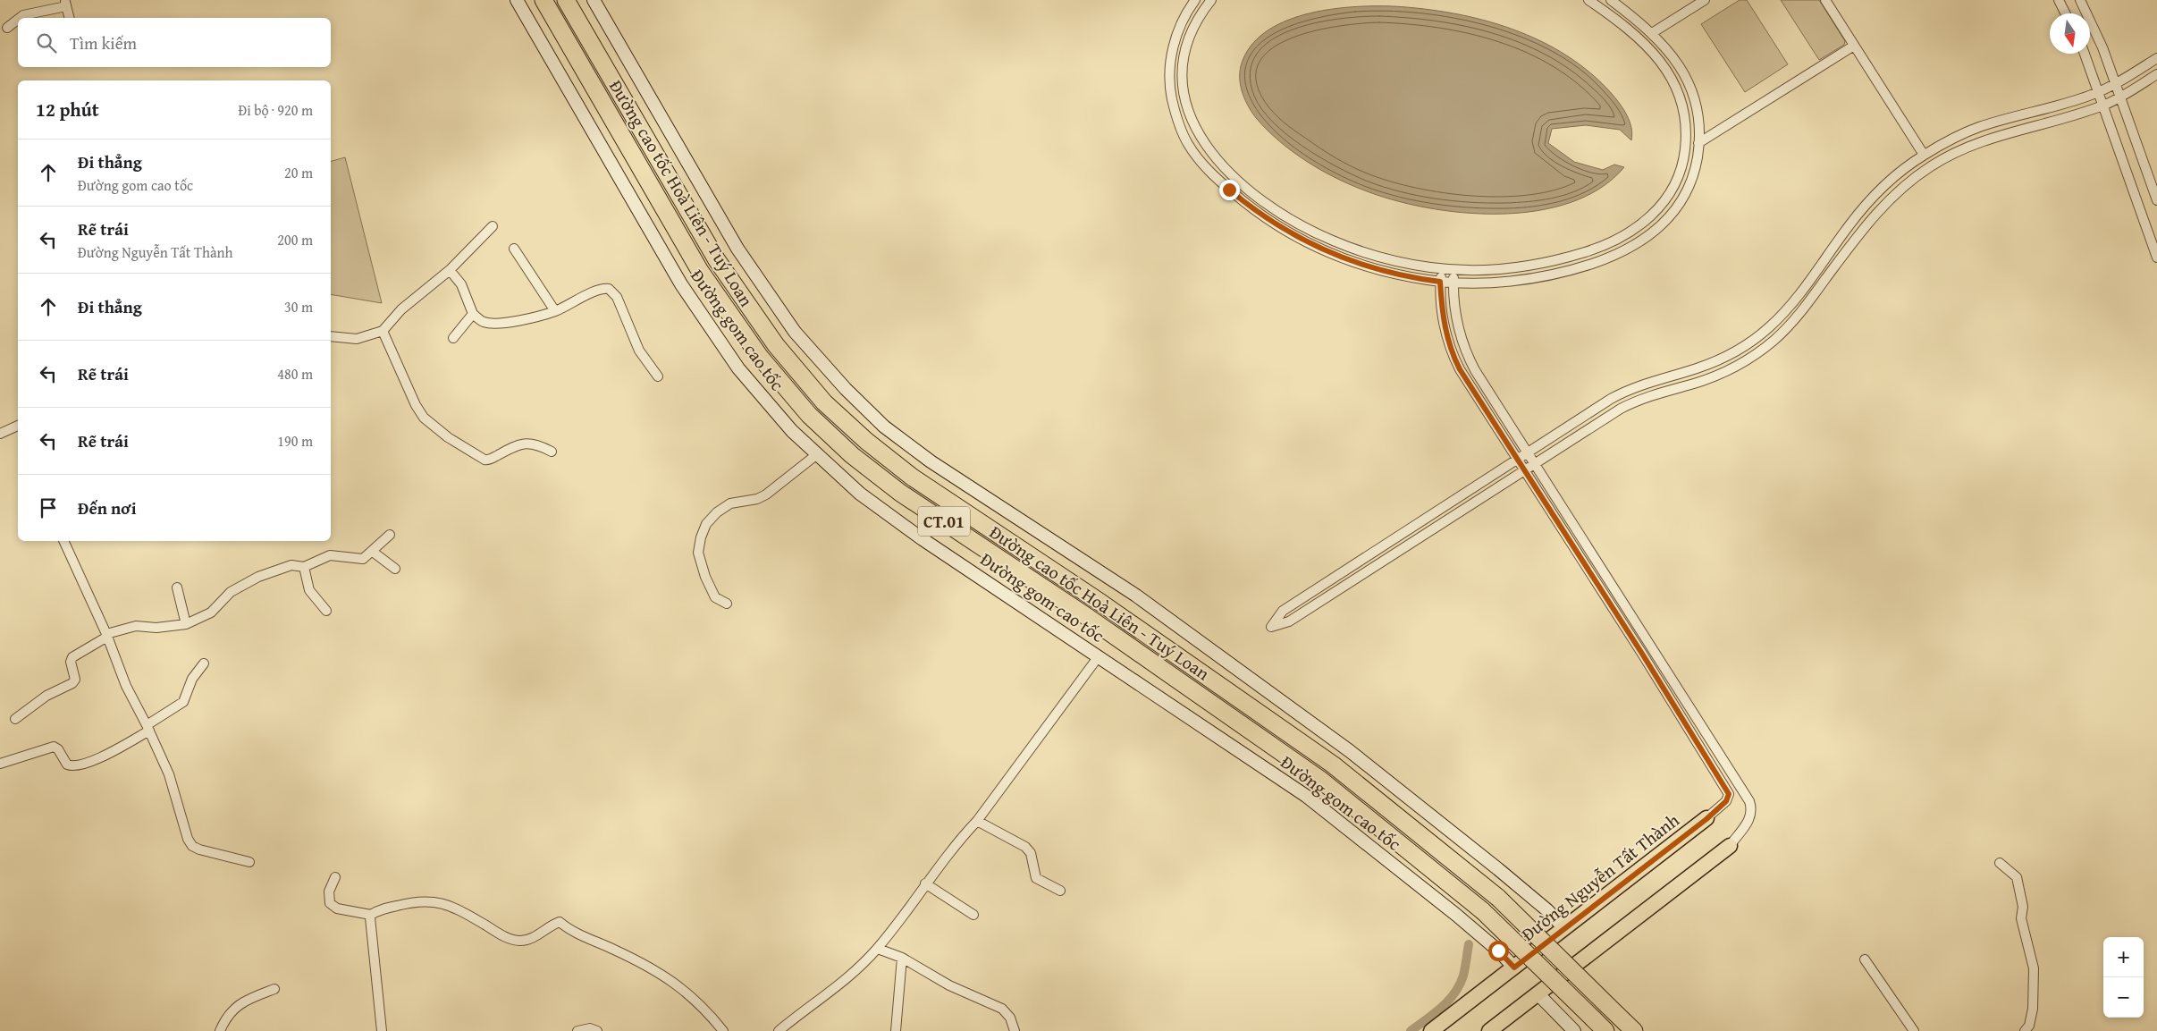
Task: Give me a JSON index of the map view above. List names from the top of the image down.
{
  "streets": {
    "highway": ["Đường cao tốc Hoà Liên - Tuý Loan", "CT.01"],
    "main road": ["Đường gom cao tốc", "Đường Nguyễn Tất Thành"]
  },
  "crossings": [
    ["Đường gom cao tốc", "Đường Nguyễn Tất Thành"]
  ],
  "north": "bottom",
  "page": {
    "search": "Tìm kiếm",
    "heading": ["12 phút", "Đi bộ · 920 m"],
    "list": [
      ["Đi thẳng", "Đường gom cao tốc", "20 m"],
      ["Rẽ trái", "Đường Nguyễn Tất Thành", "200 m"],
      ["Đi thẳng", "30 m"],
      ["Rẽ trái", "480 m"],
      ["Rẽ trái", "190 m"],
      "Đến nơi"
    ],
    "map_buttons": ["+", "−"]
  }
}
